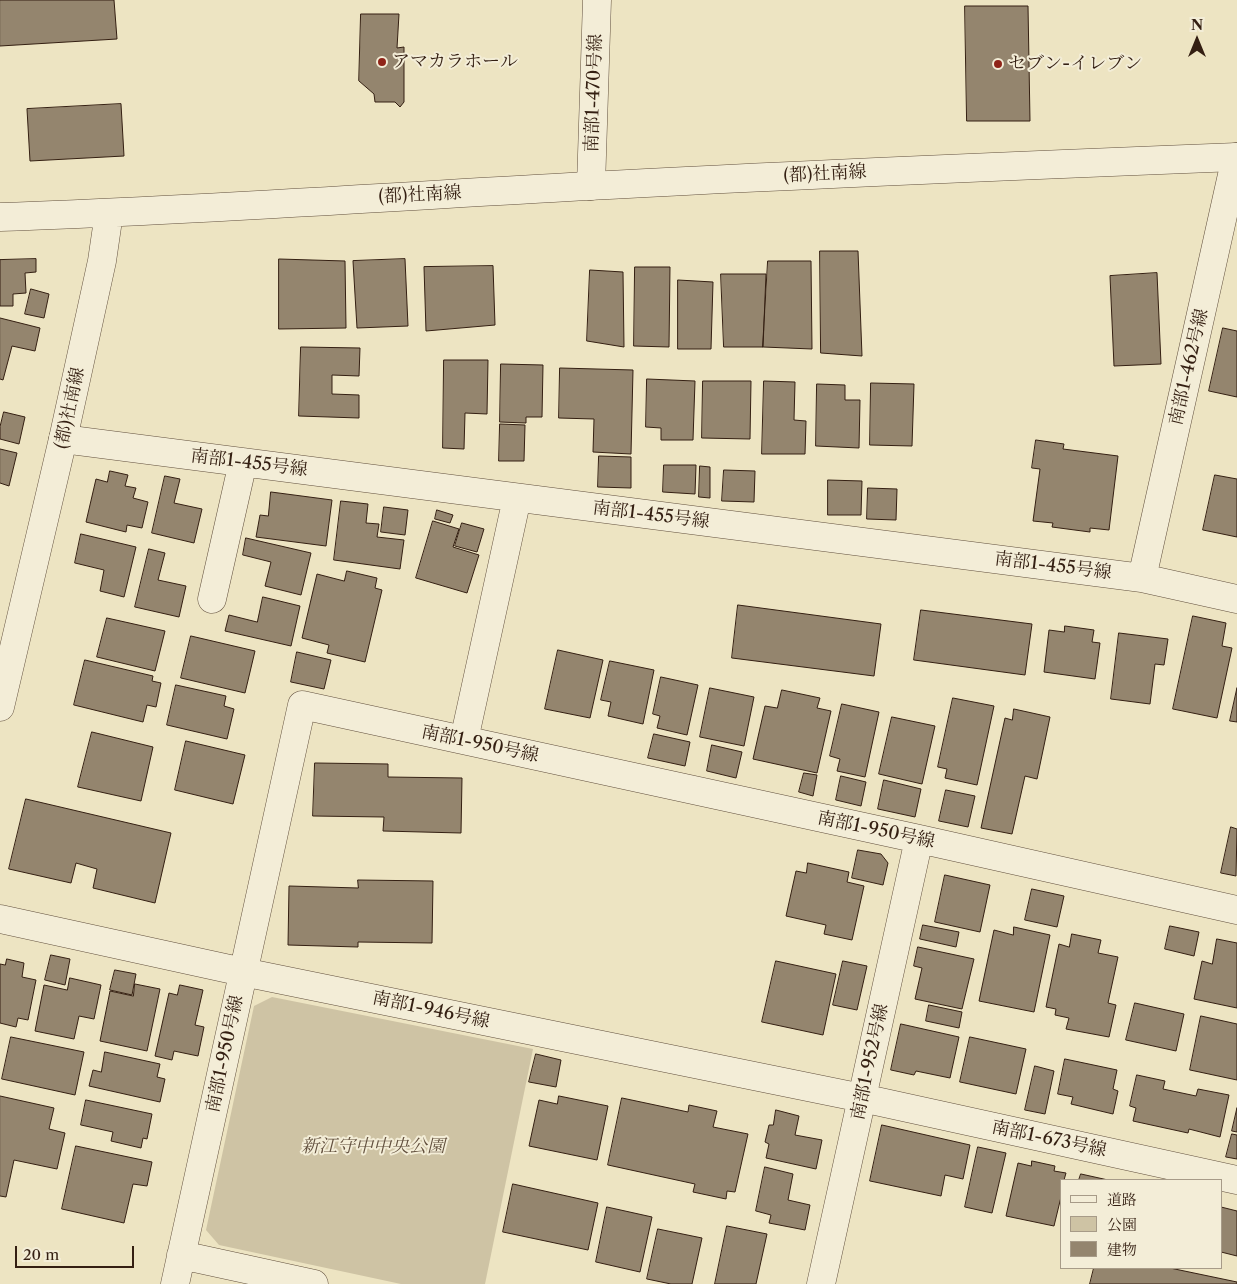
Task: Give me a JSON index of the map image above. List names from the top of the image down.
{
  "streets": {
    "street": [
      "南部1-470号線",
      "(都)社南線",
      "南部1-462号線",
      "南部1-455号線",
      "南部1-950号線",
      "南部1-946号線",
      "南部1-952号線",
      "南部1-673号線"
    ]
  },
  "crossings": [
    ["南部1-470号線", "(都)社南線"],
    ["(都)社南線", "南部1-462号線"],
    ["(都)社南線", "南部1-455号線"],
    ["南部1-462号線", "南部1-455号線"],
    ["南部1-950号線", "南部1-946号線"],
    ["南部1-950号線", "南部1-952号線"],
    ["南部1-946号線", "南部1-952号線"],
    ["南部1-946号線", "南部1-673号線"],
    ["南部1-952号線", "南部1-673号線"]
  ],
  "parks": ["新江守中中央公園"],
  "places": ["アマカラホール", "セブン-イレブン"],
  "legend": ["道路", "公園", "建物"],
  "scale_bar": "20 m",
  "north": "top"
}
